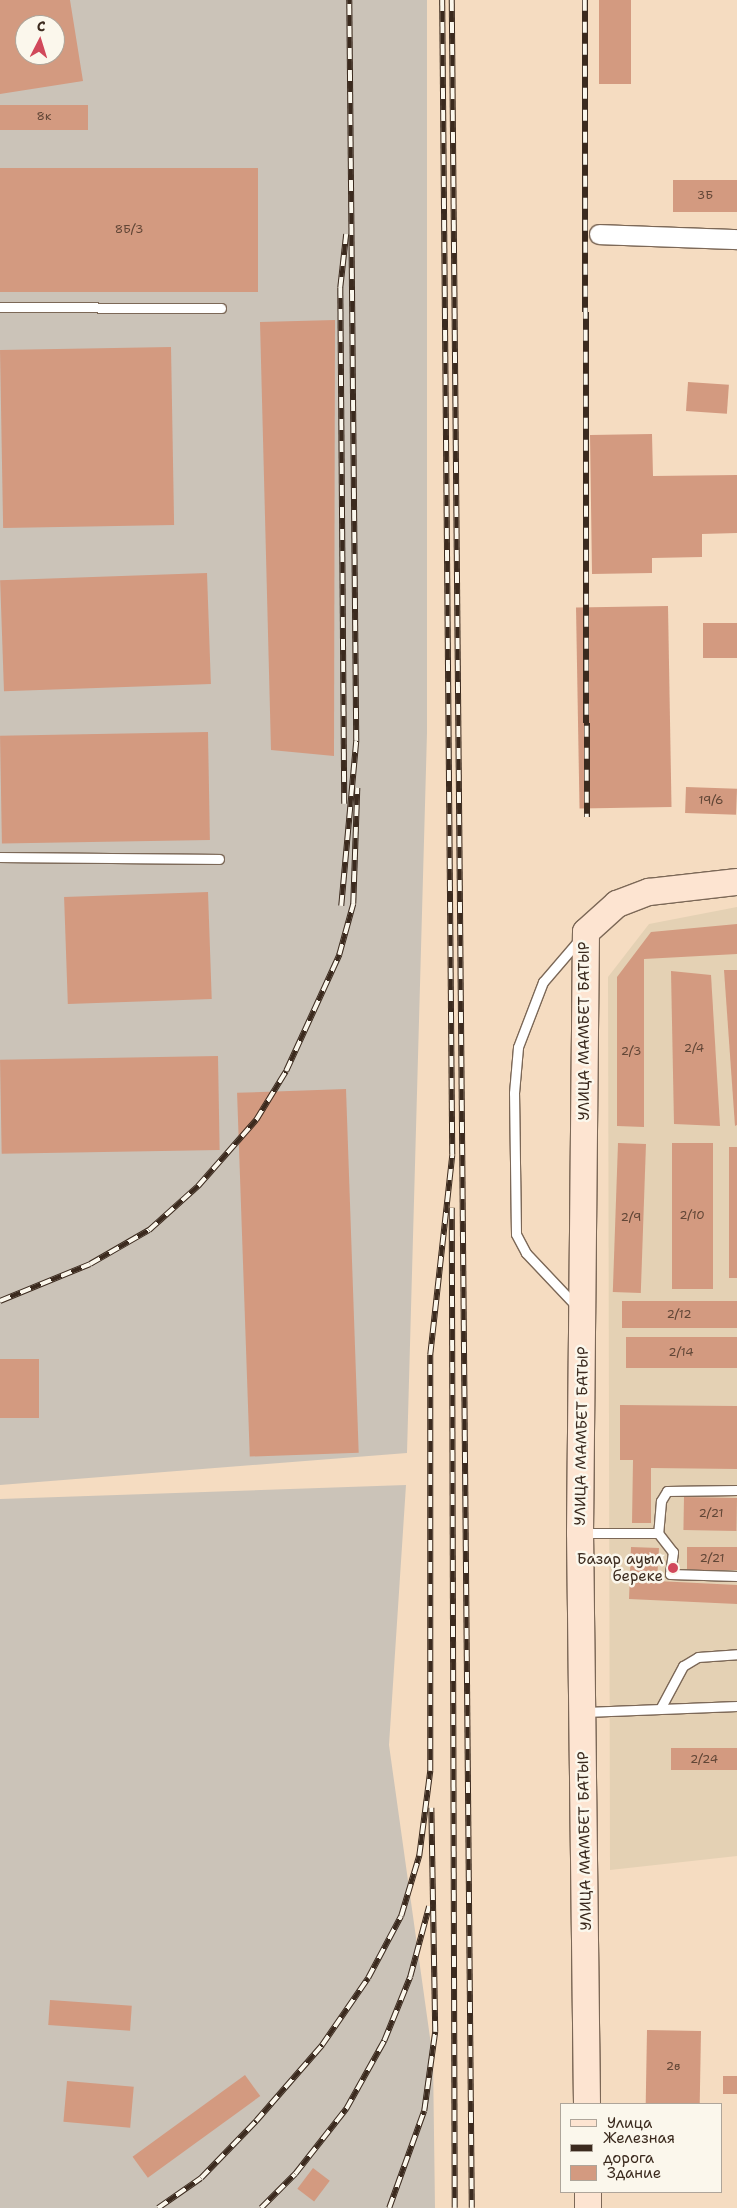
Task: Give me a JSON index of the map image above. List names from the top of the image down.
{
  "streets": {
    "main road": ["УЛИЦА МАМБЕТ БАТЫР"]
  },
  "places": ["Базар ауыл береке"],
  "house_numbers": [
    "8к",
    "3Б",
    "8Б/3",
    "19/6",
    "2/4",
    "2/3",
    "2/10",
    "2/9",
    "2/12",
    "2/14",
    "2/21",
    "2/21",
    "2/24",
    "2в"
  ],
  "legend": ["Улица", "Железная дорога", "Здание"],
  "north": "top"
}
